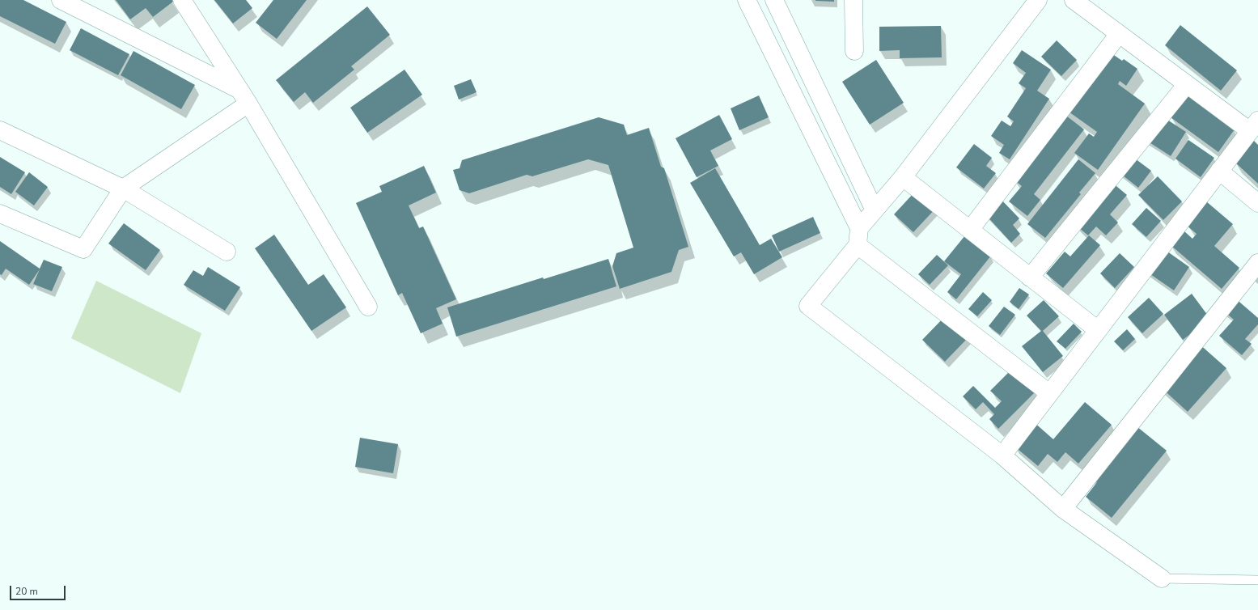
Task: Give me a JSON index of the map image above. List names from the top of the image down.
{
  "scale_bar": "20 m"
}
